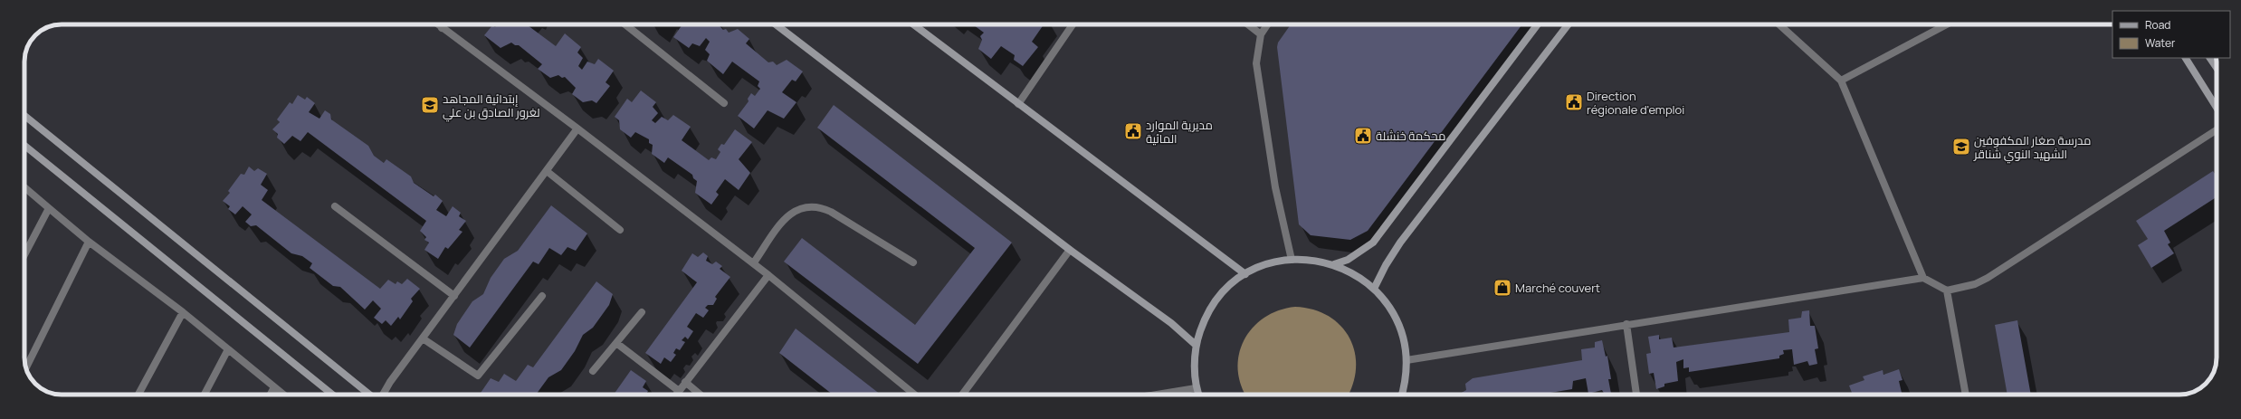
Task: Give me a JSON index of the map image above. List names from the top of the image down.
{
  "places": {
    "public building": ["Direction régionale d'emploi", "مديرية الموارد المائية", "محكمة خنشلة"],
    "school or university": ["إبتدائية المجاهد لغرور الصادق بن علي", "مدرسة صغار المكفوفين الشهيد النوي شناقر"],
    "shop": ["Marché couvert"]
  },
  "legend": ["Road", "Water"]
}
